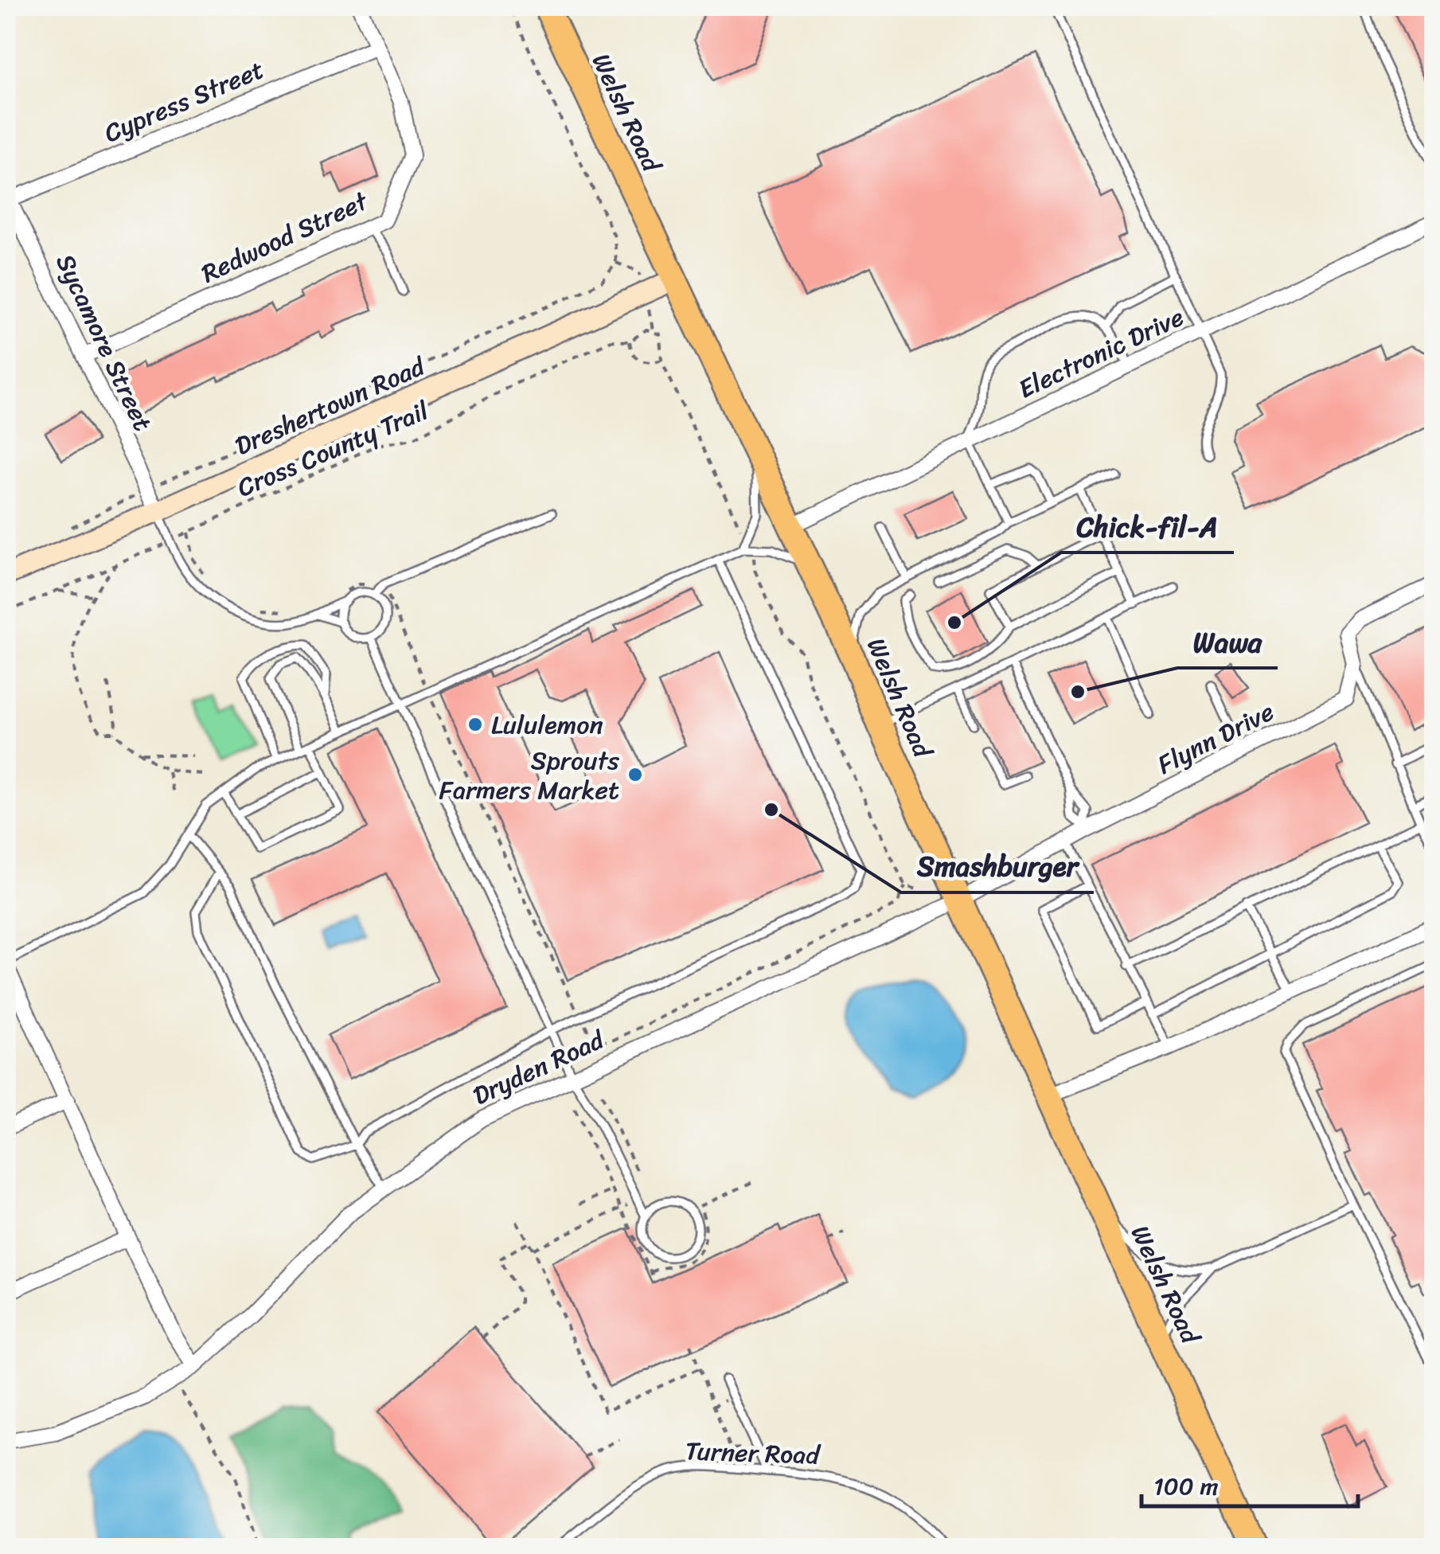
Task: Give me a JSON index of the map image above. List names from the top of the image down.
{
  "streets": {
    "main road": ["Welsh Road", "Dreshertown Road"],
    "street": [
      "Cypress Street",
      "Redwood Street",
      "Sycamore Street",
      "Electronic Drive",
      "Flynn Drive",
      "Dryden Road"
    ],
    "lane": ["Turner Road"],
    "path": ["Cross County Trail"]
  },
  "crossings": [
    ["Cypress Street", "Redwood Street"],
    ["Cypress Street", "Sycamore Street"],
    ["Welsh Road", "Electronic Drive"],
    ["Welsh Road", "Dreshertown Road"],
    ["Welsh Road", "Flynn Drive"],
    ["Welsh Road", "Dryden Road"],
    ["Redwood Street", "Sycamore Street"],
    ["Sycamore Street", "Dreshertown Road"],
    ["Flynn Drive", "Dryden Road"]
  ],
  "places": [
    "Chick-fil-A",
    "Wawa",
    "Lululemon",
    "Sprouts Farmers Market",
    "Smashburger"
  ],
  "scale_bar": "100 m"
}
